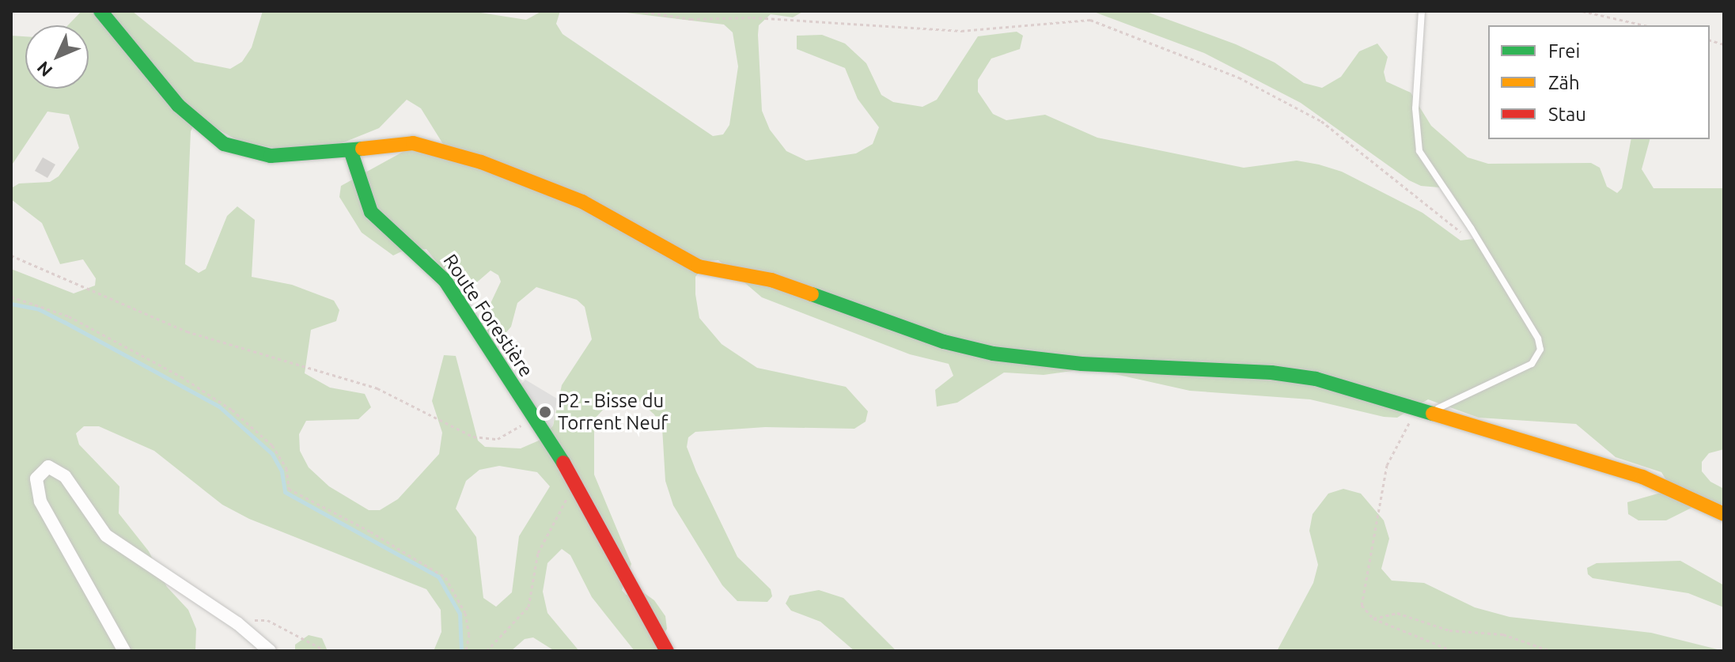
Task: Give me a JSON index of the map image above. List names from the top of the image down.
{
  "streets": {
    "street": ["Route Forestière"]
  },
  "places": ["P2 - Bisse du Torrent Neuf"],
  "legend": ["Frei", "Zäh", "Stau"],
  "north": "bottom left"
}
